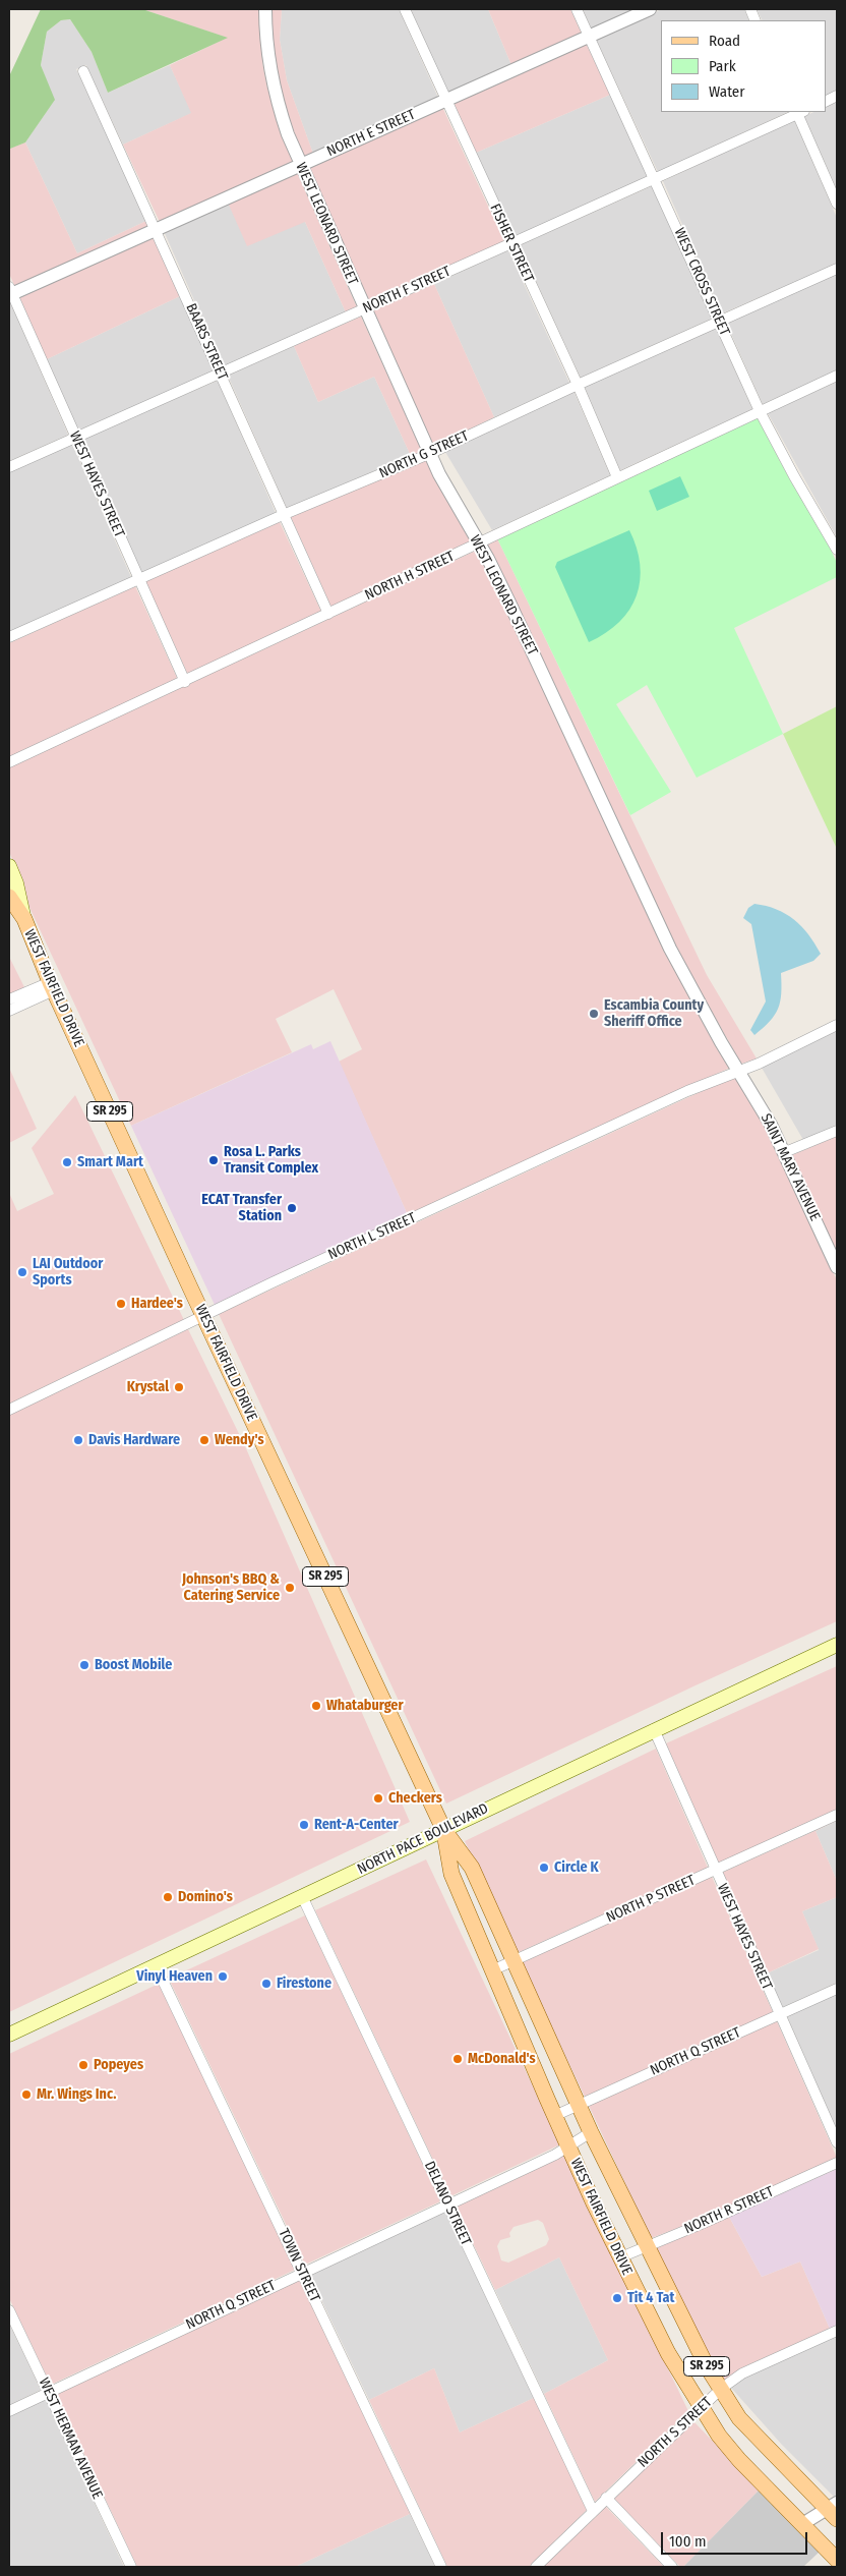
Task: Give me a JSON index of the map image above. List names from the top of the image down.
{
  "streets": {
    "main road": ["WEST FAIRFIELD DRIVE", "SR 295", "NORTH PACE BOULEVARD"],
    "street": [
      "NORTH E STREET",
      "WEST LEONARD STREET",
      "FISHER STREET",
      "WEST CROSS STREET",
      "NORTH F STREET",
      "BAARS STREET",
      "NORTH G STREET",
      "WEST HAYES STREET",
      "NORTH H STREET",
      "SAINT MARY AVENUE",
      "NORTH L STREET",
      "NORTH P STREET",
      "NORTH Q STREET",
      "DELANO STREET",
      "NORTH R STREET",
      "TOWN STREET",
      "NORTH S STREET",
      "WEST HERMAN AVENUE"
    ]
  },
  "crossings": [
    ["NORTH E STREET", "WEST LEONARD STREET"],
    ["NORTH E STREET", "FISHER STREET"],
    ["NORTH E STREET", "WEST CROSS STREET"],
    ["NORTH E STREET", "BAARS STREET"],
    ["NORTH E STREET", "WEST HAYES STREET"],
    ["WEST LEONARD STREET", "NORTH F STREET"],
    ["WEST LEONARD STREET", "NORTH G STREET"],
    ["WEST LEONARD STREET", "NORTH H STREET"],
    ["WEST LEONARD STREET", "SAINT MARY AVENUE"],
    ["WEST LEONARD STREET", "NORTH L STREET"],
    ["FISHER STREET", "NORTH F STREET"],
    ["FISHER STREET", "NORTH G STREET"],
    ["FISHER STREET", "NORTH H STREET"],
    ["WEST CROSS STREET", "NORTH F STREET"],
    ["WEST CROSS STREET", "NORTH G STREET"],
    ["WEST CROSS STREET", "NORTH H STREET"],
    ["NORTH F STREET", "BAARS STREET"],
    ["NORTH F STREET", "WEST HAYES STREET"],
    ["BAARS STREET", "NORTH G STREET"],
    ["BAARS STREET", "NORTH H STREET"],
    ["NORTH G STREET", "WEST HAYES STREET"],
    ["WEST HAYES STREET", "NORTH H STREET"],
    ["WEST HAYES STREET", "NORTH PACE BOULEVARD"],
    ["WEST HAYES STREET", "NORTH P STREET"],
    ["WEST HAYES STREET", "NORTH Q STREET"],
    ["WEST FAIRFIELD DRIVE", "NORTH L STREET"],
    ["WEST FAIRFIELD DRIVE", "NORTH PACE BOULEVARD"],
    ["WEST FAIRFIELD DRIVE", "NORTH P STREET"],
    ["WEST FAIRFIELD DRIVE", "NORTH Q STREET"],
    ["WEST FAIRFIELD DRIVE", "NORTH R STREET"],
    ["WEST FAIRFIELD DRIVE", "NORTH S STREET"],
    ["SAINT MARY AVENUE", "NORTH L STREET"],
    ["NORTH PACE BOULEVARD", "DELANO STREET"],
    ["NORTH PACE BOULEVARD", "TOWN STREET"],
    ["NORTH Q STREET", "DELANO STREET"],
    ["NORTH Q STREET", "TOWN STREET"],
    ["NORTH Q STREET", "WEST HERMAN AVENUE"],
    ["DELANO STREET", "NORTH S STREET"]
  ],
  "places": [
    "Escambia County Sheriff Office",
    "Rosa L. Parks Transit Complex",
    "Smart Mart",
    "ECAT Transfer Station",
    "LAI Outdoor Sports",
    "Hardee's",
    "Krystal",
    "Davis Hardware",
    "Wendy's",
    "Johnson's BBQ & Catering Service",
    "Boost Mobile",
    "Whataburger",
    "Checkers",
    "Rent-A-Center",
    "Circle K",
    "Domino's",
    "Vinyl Heaven",
    "Firestone",
    "McDonald's",
    "Popeyes",
    "Mr. Wings Inc.",
    "Tit 4 Tat"
  ],
  "legend": ["Road", "Park", "Water"],
  "scale_bar": "100 m"
}
